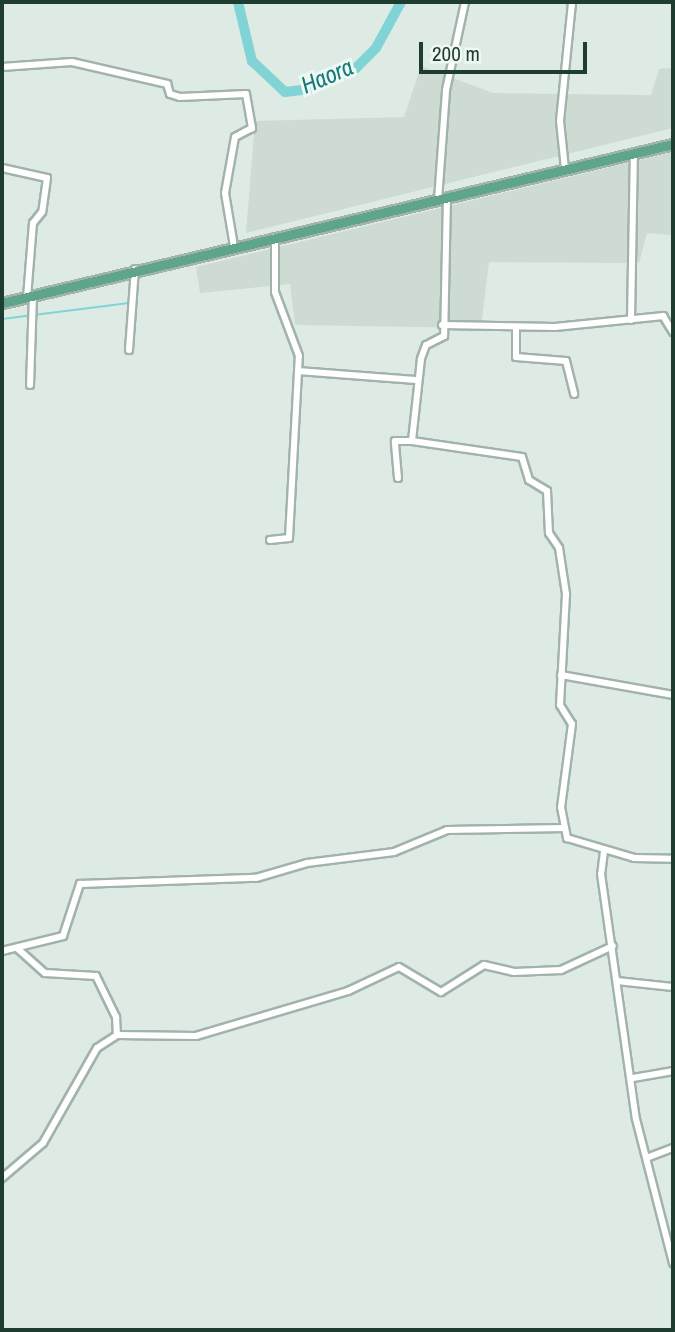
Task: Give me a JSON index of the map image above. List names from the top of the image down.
{
  "water": ["Haora"],
  "scale_bar": "200 m"
}
